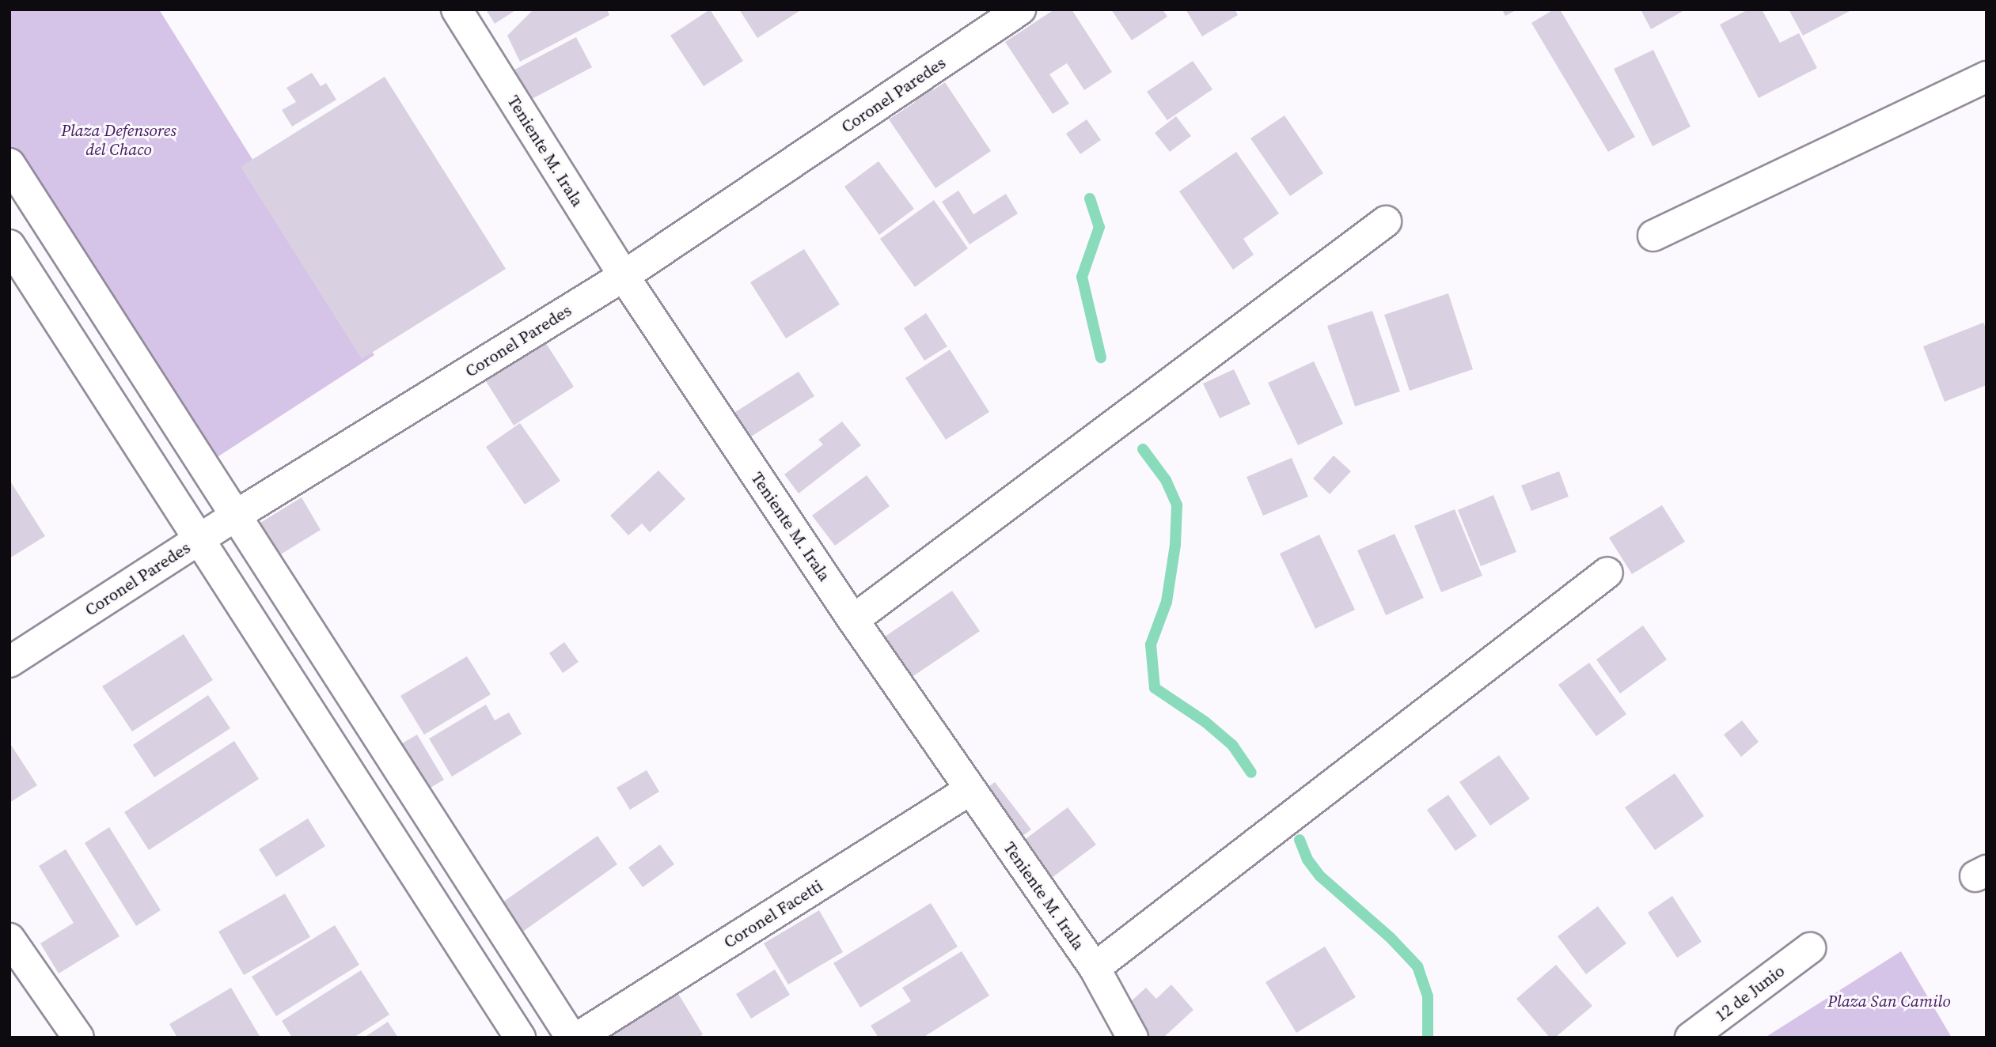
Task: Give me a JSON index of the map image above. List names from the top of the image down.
{
  "streets": {
    "street": [
      "Coronel Paredes",
      "Teniente M. Irala",
      "Coronel Facetti",
      "12 de Junio"
    ]
  },
  "crossings": [
    ["Coronel Paredes", "Teniente M. Irala"],
    ["Teniente M. Irala", "Coronel Facetti"]
  ],
  "parks": ["Plaza Defensores del Chaco", "Plaza San Camilo"]
}
